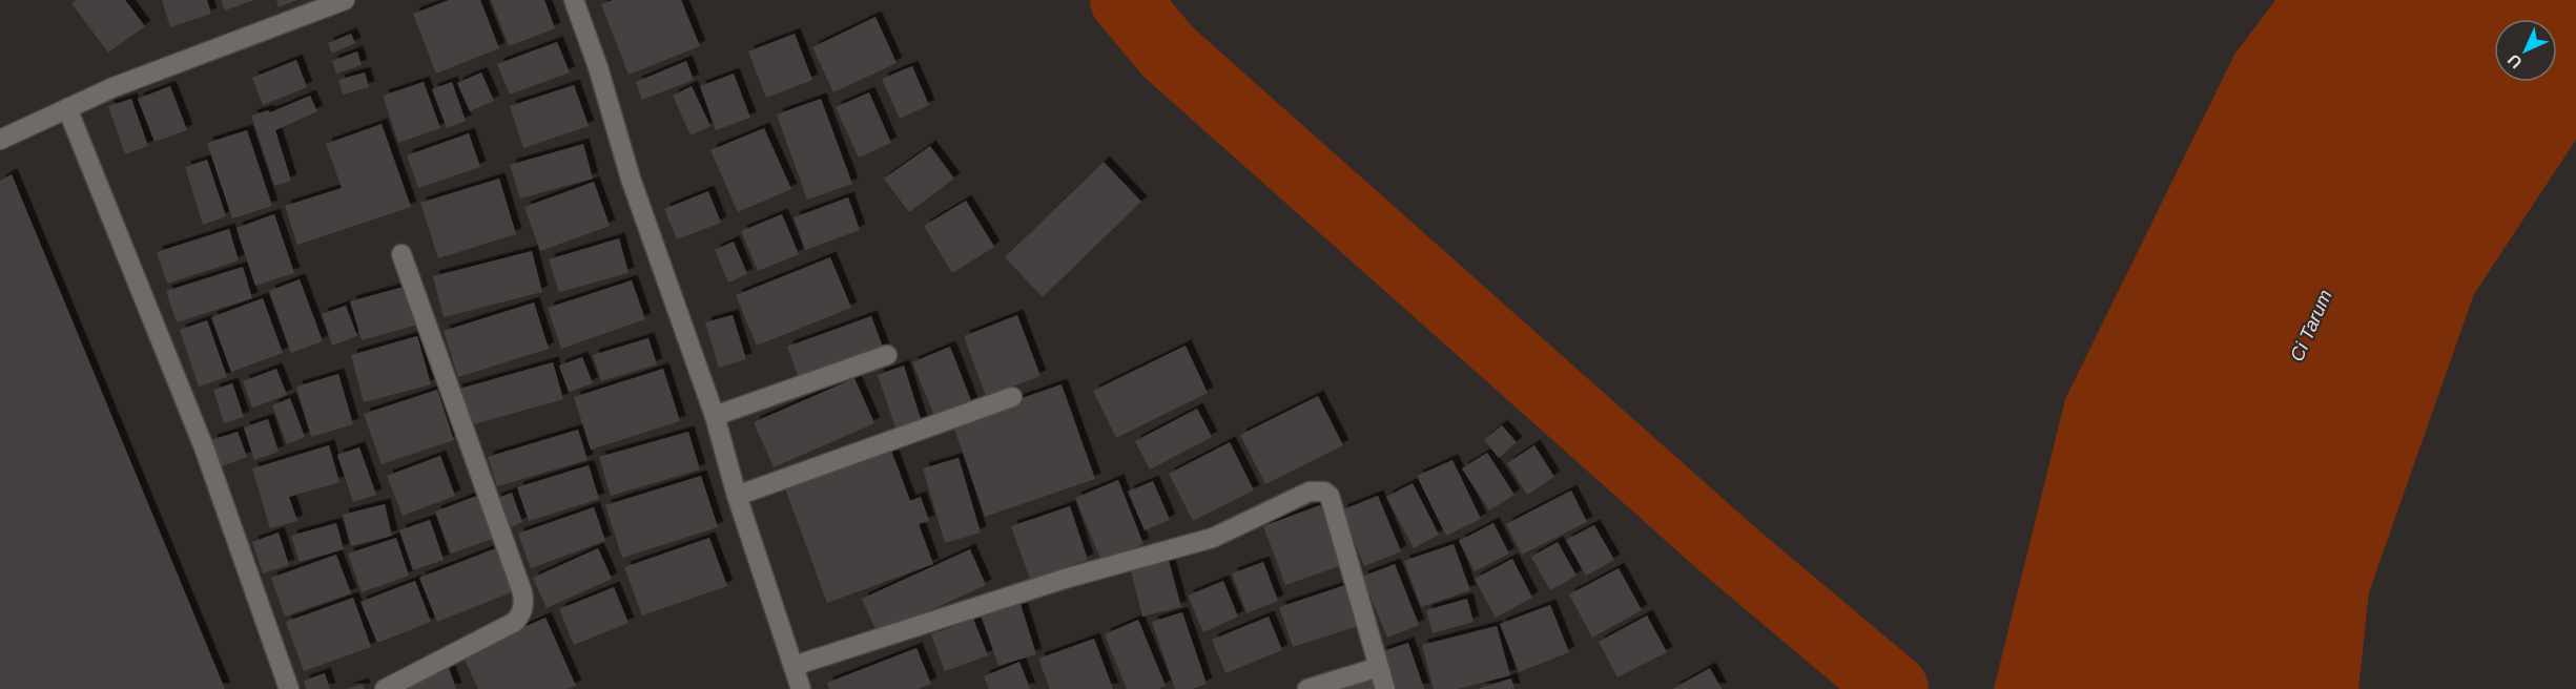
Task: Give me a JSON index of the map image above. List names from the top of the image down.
{
  "water": ["Ci Tarum"],
  "north": "bottom left"
}
